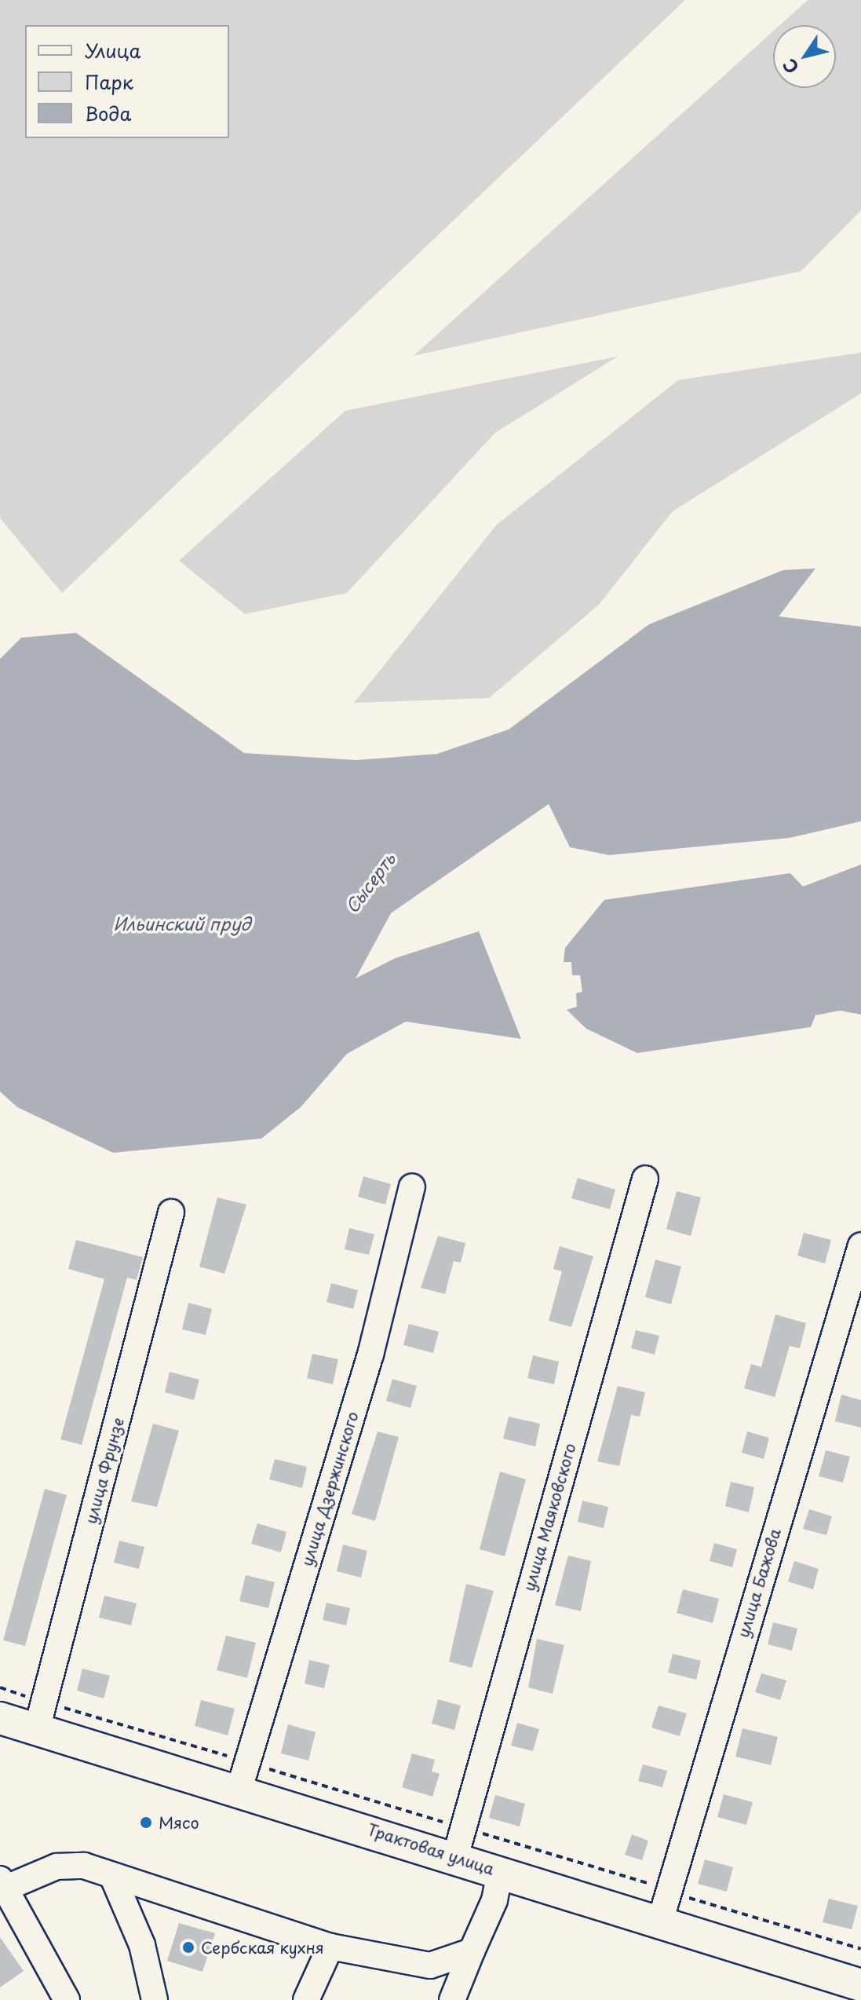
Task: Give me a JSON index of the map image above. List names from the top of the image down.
{
  "streets": {
    "main road": ["Трактовая улица"],
    "street": [
      "улица Фрунзе",
      "улица Дзержинского",
      "улица Маяковского",
      "улица Бажова"
    ]
  },
  "crossings": [
    ["улица Фрунзе", "Трактовая улица"],
    ["улица Дзержинского", "Трактовая улица"],
    ["улица Маяковского", "Трактовая улица"],
    ["улица Бажова", "Трактовая улица"]
  ],
  "water": ["Сысерть", "Ильинский пруд"],
  "places": ["Мясо", "Сербская кухня"],
  "legend": ["Улица", "Парк", "Вода"],
  "north": "bottom left"
}
